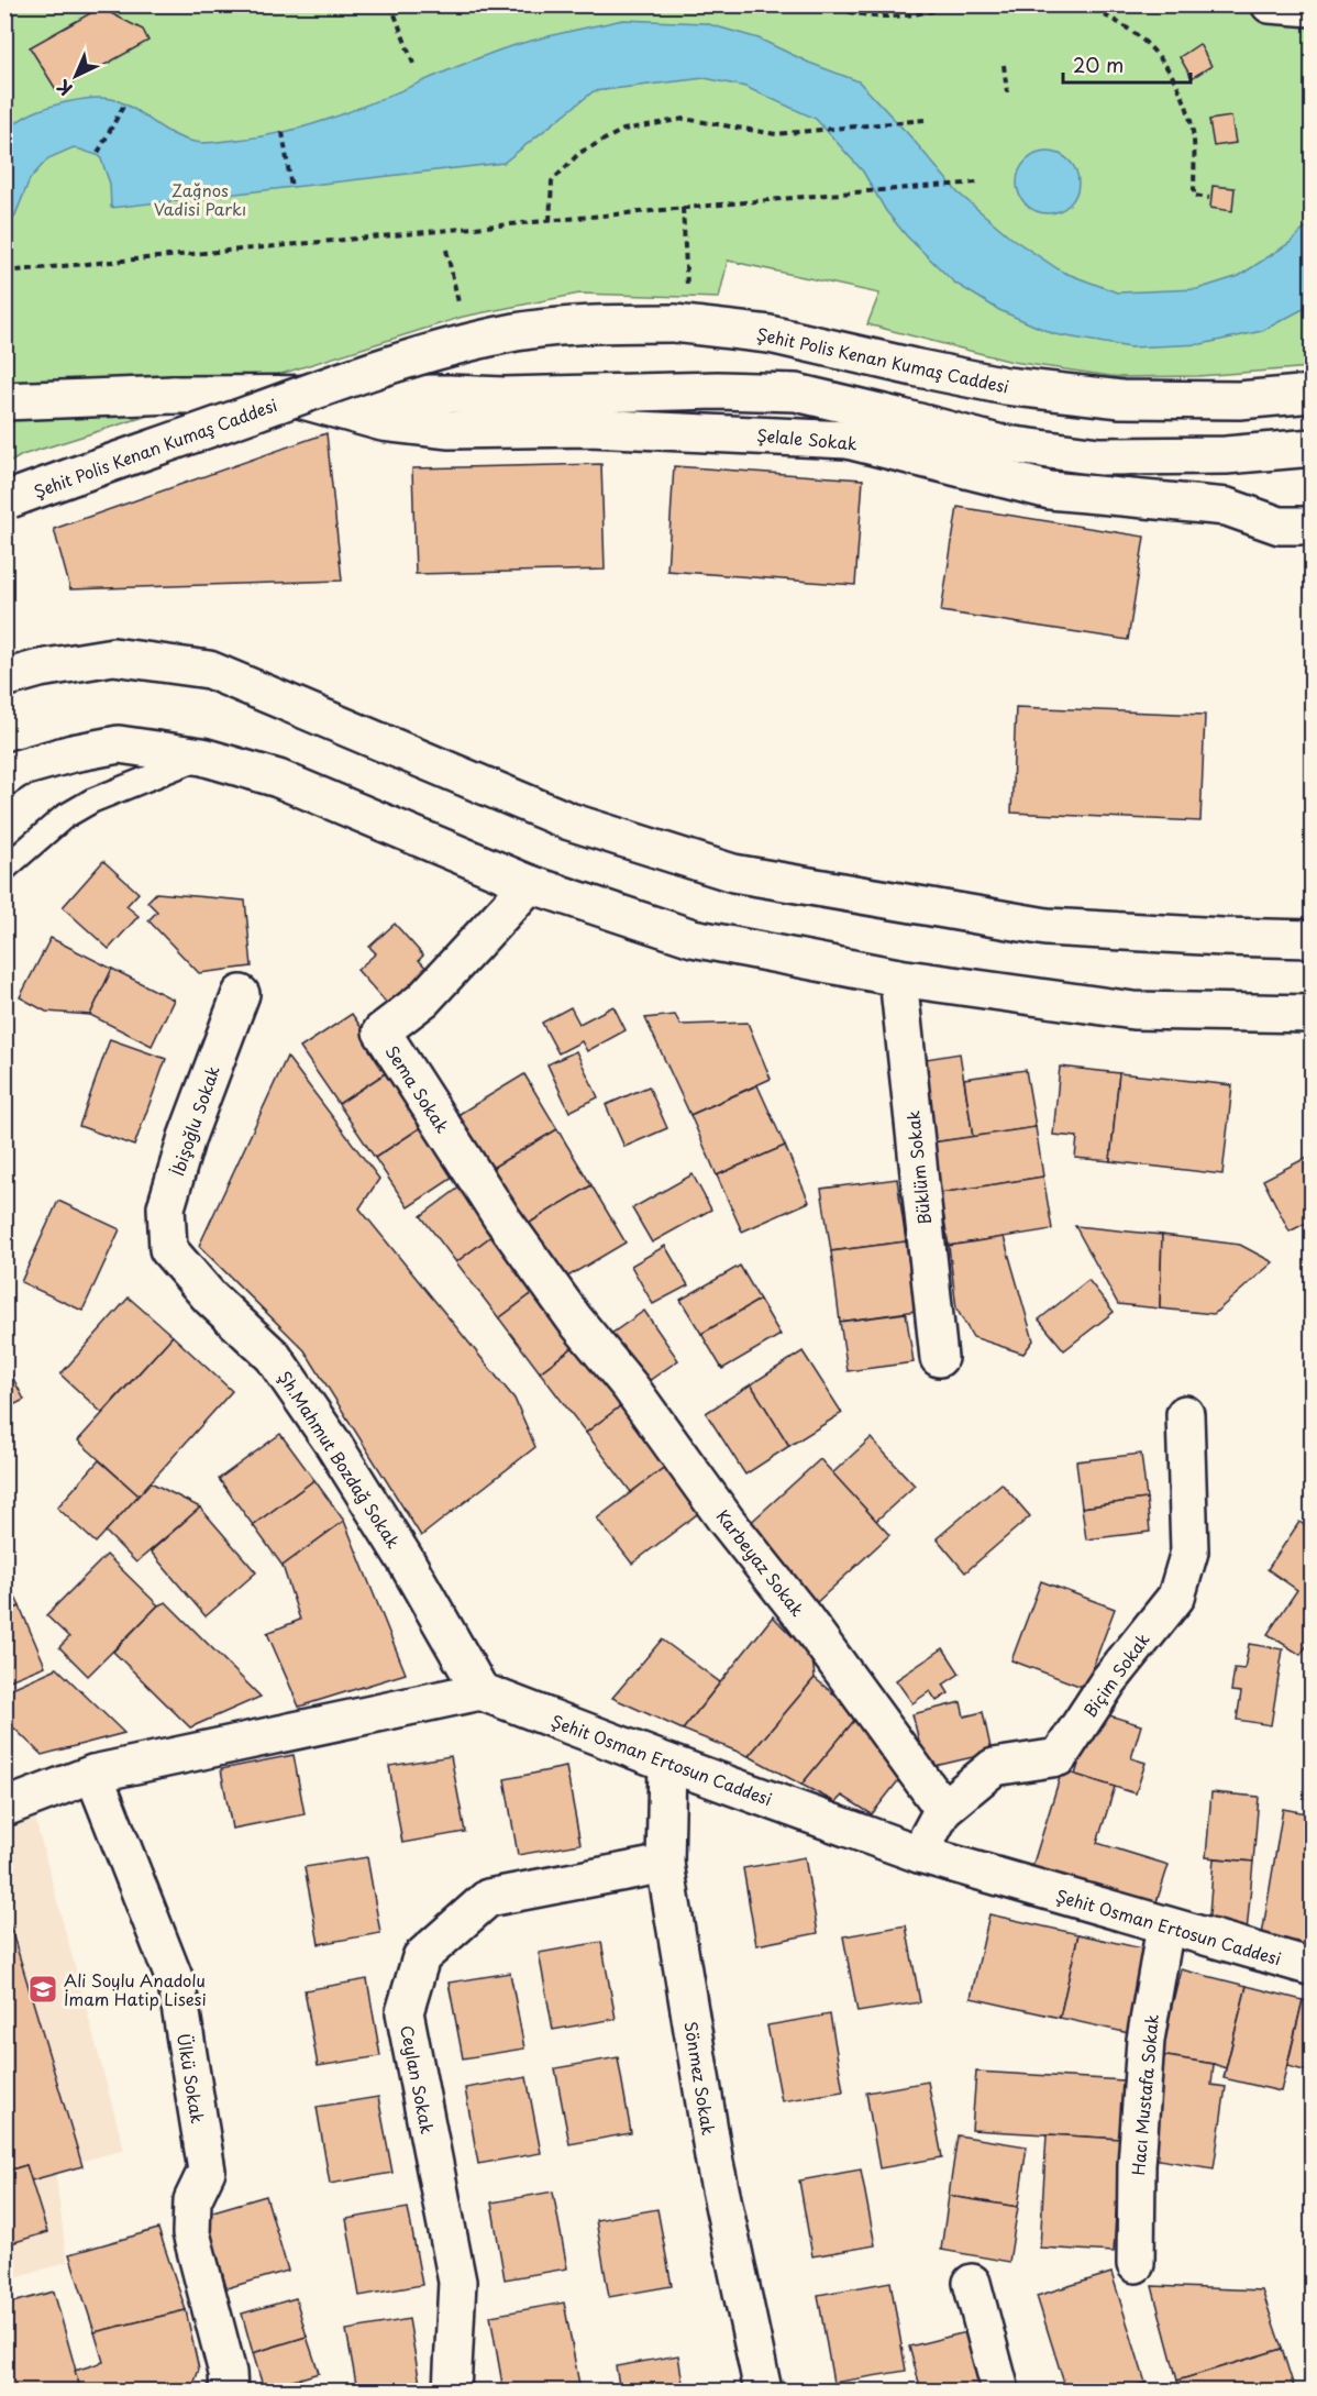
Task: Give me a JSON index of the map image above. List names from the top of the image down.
{
  "streets": {
    "street": [
      "Şehit Polis Kenan Kumaş Caddesi",
      "Şelale Sokak",
      "Sema Sokak",
      "İbişoğlu Sokak",
      "Büklüm Sokak",
      "Şh.Mahmut Bozdağ Sokak",
      "Karbeyaz Sokak",
      "Biçim Sokak",
      "Şehit Osman Ertosun Caddesi",
      "Ülkü Sokak",
      "Sönmez Sokak",
      "Ceylan Sokak",
      "Hacı Mustafa Sokak"
    ]
  },
  "crossings": [
    ["Şehit Polis Kenan Kumaş Caddesi", "Şelale Sokak"],
    ["Sema Sokak", "Karbeyaz Sokak"],
    ["İbişoğlu Sokak", "Şh.Mahmut Bozdağ Sokak"],
    ["Şh.Mahmut Bozdağ Sokak", "Şehit Osman Ertosun Caddesi"],
    ["Karbeyaz Sokak", "Biçim Sokak"],
    ["Biçim Sokak", "Şehit Osman Ertosun Caddesi"],
    ["Şehit Osman Ertosun Caddesi", "Sönmez Sokak"],
    ["Şehit Osman Ertosun Caddesi", "Hacı Mustafa Sokak"],
    ["Sönmez Sokak", "Ceylan Sokak"]
  ],
  "parks": ["Zağnos Vadisi Parkı"],
  "places": {
    "school or university": ["Ali Soylu Anadolu İmam Hatip Lisesi"]
  },
  "scale_bar": "20 m",
  "north": "bottom left"
}
